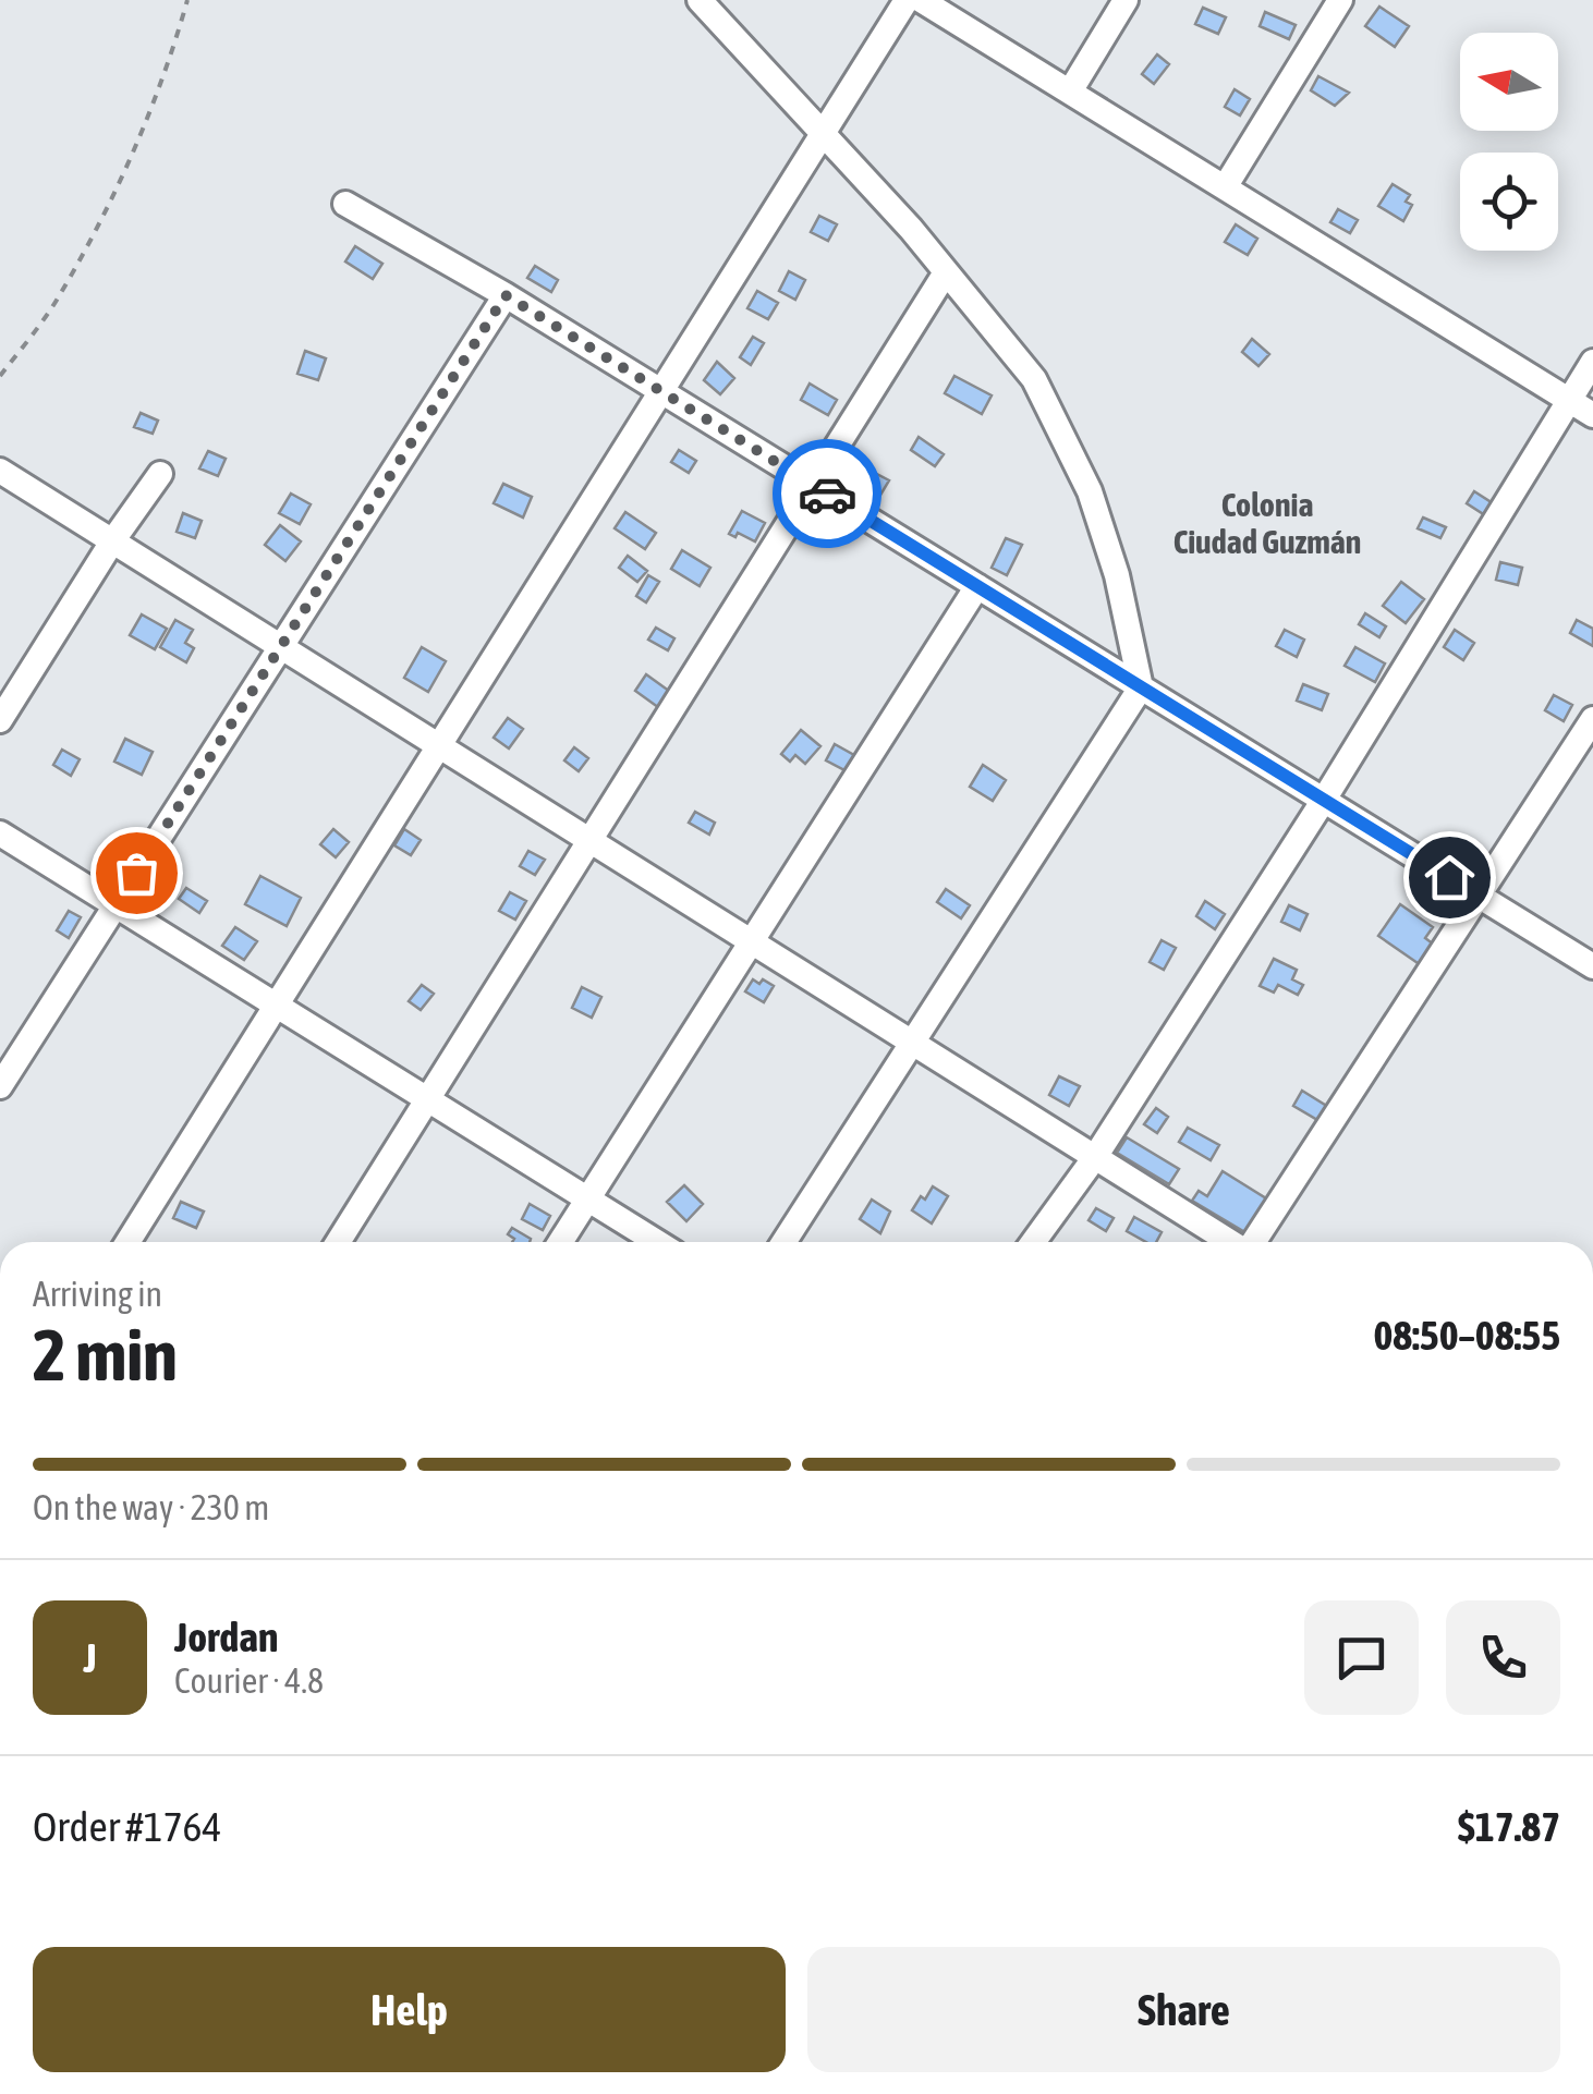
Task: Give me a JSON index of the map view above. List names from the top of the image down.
{
  "districts": ["Colonia Ciudad Guzmán"],
  "north": "left",
  "page": {
    "heading": ["2 min", "Arriving in", "08:50–08:55"],
    "panel": [
      "Jordan",
      "Courier · 4.8",
      "Order #1764",
      "$17.87"
    ],
    "bar": "On the way · 230 m",
    "round": "J",
    "buttons": ["Help", "Share"]
  }
}
